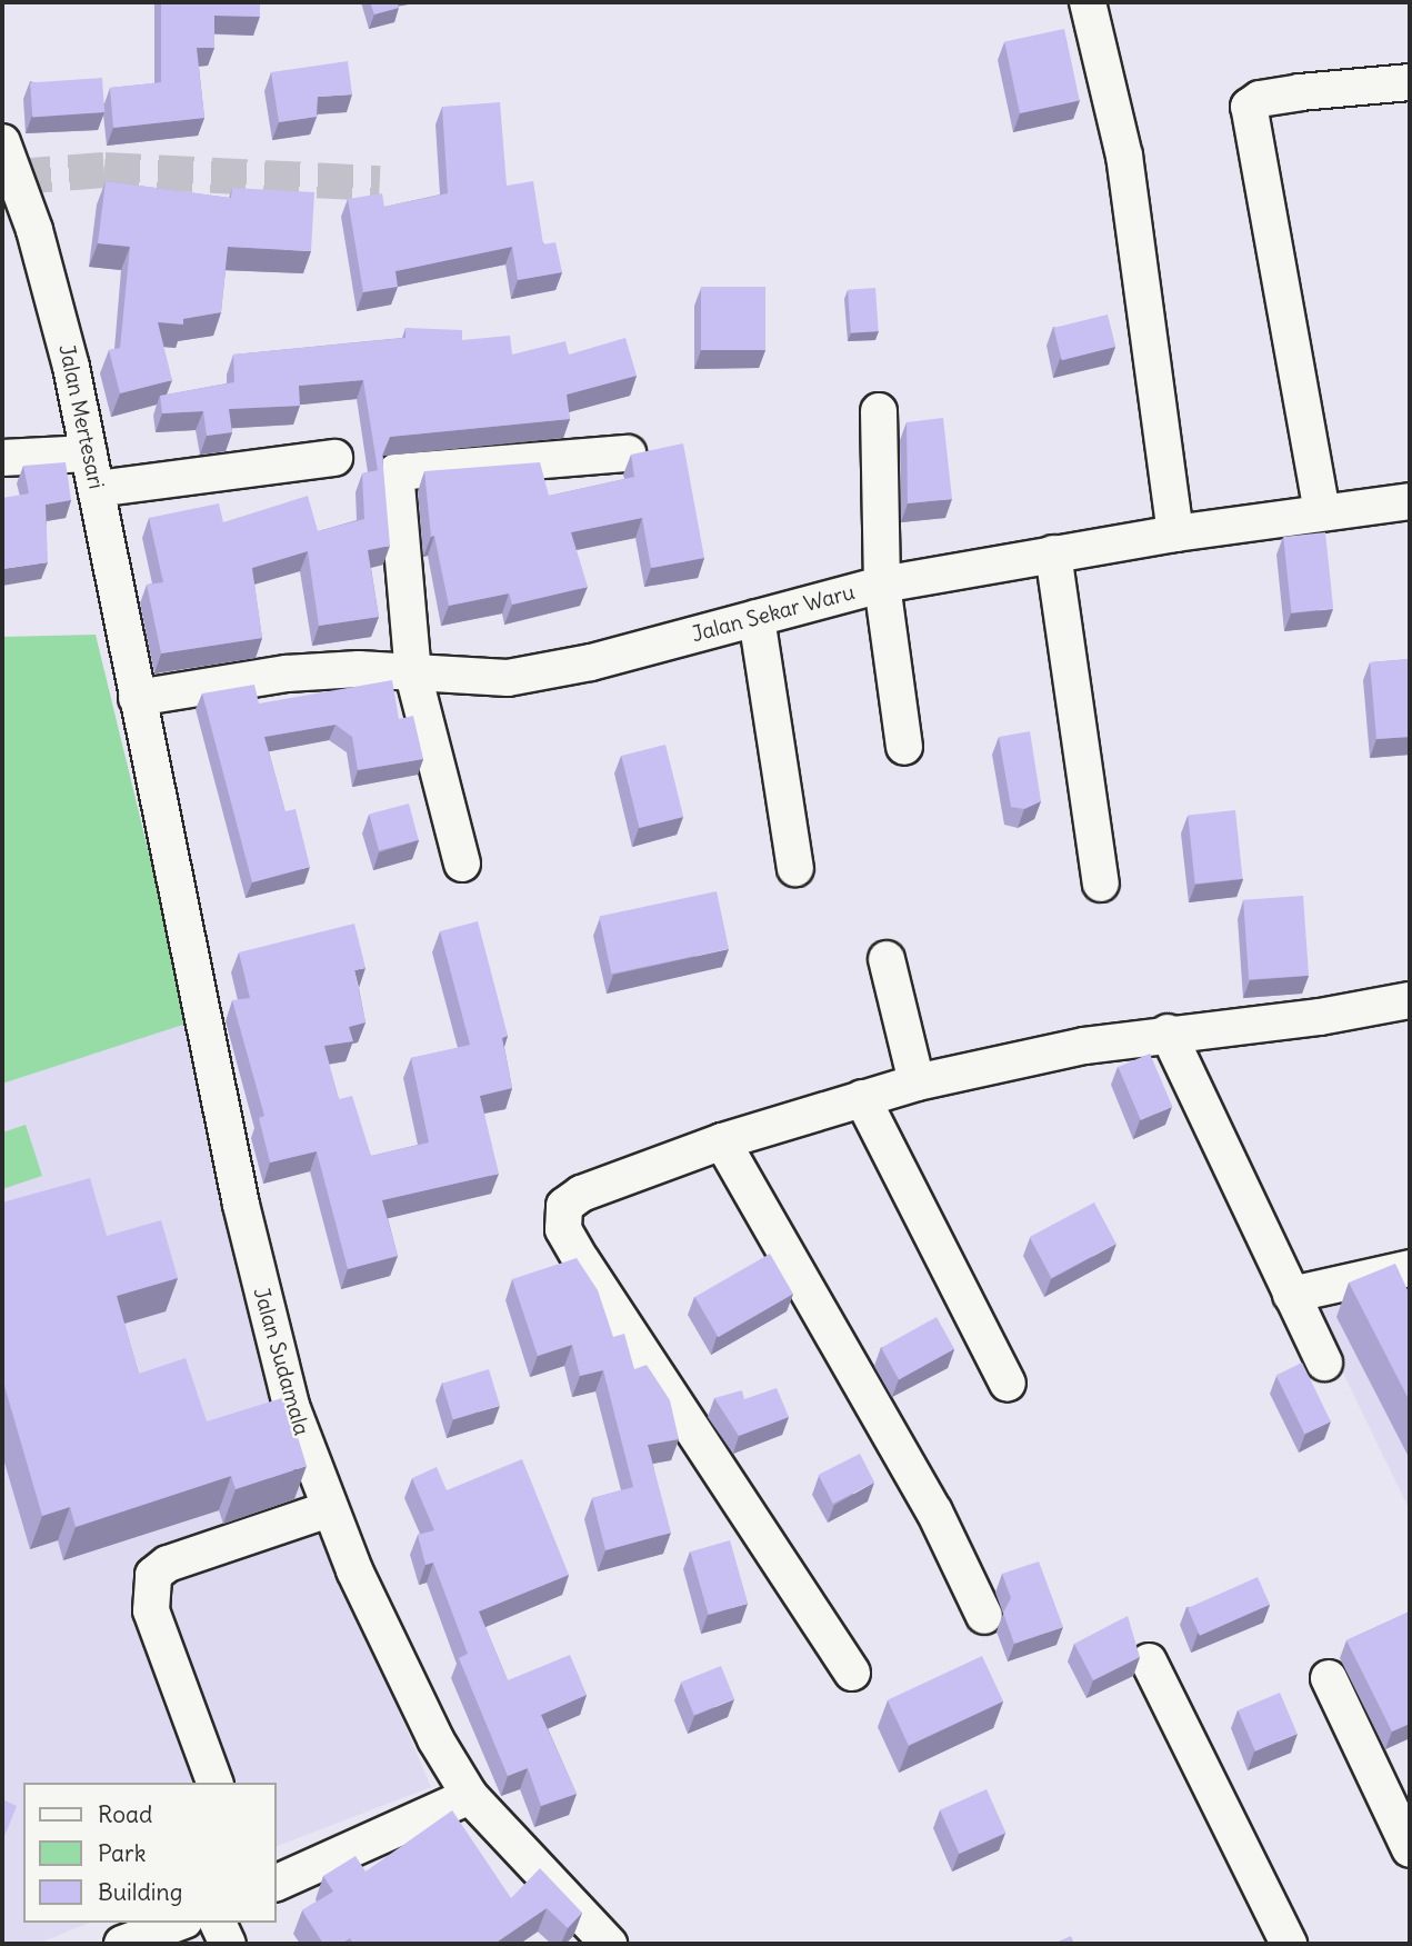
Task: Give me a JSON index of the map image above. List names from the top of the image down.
{
  "streets": {
    "street": ["Jalan Mertesari", "Jalan Sekar Waru", "Jalan Sudamala"]
  },
  "crossings": [
    ["Jalan Mertesari", "Jalan Sekar Waru"],
    ["Jalan Mertesari", "Jalan Sudamala"],
    ["Jalan Sekar Waru", "Jalan Sudamala"]
  ],
  "legend": ["Road", "Park", "Building"]
}
